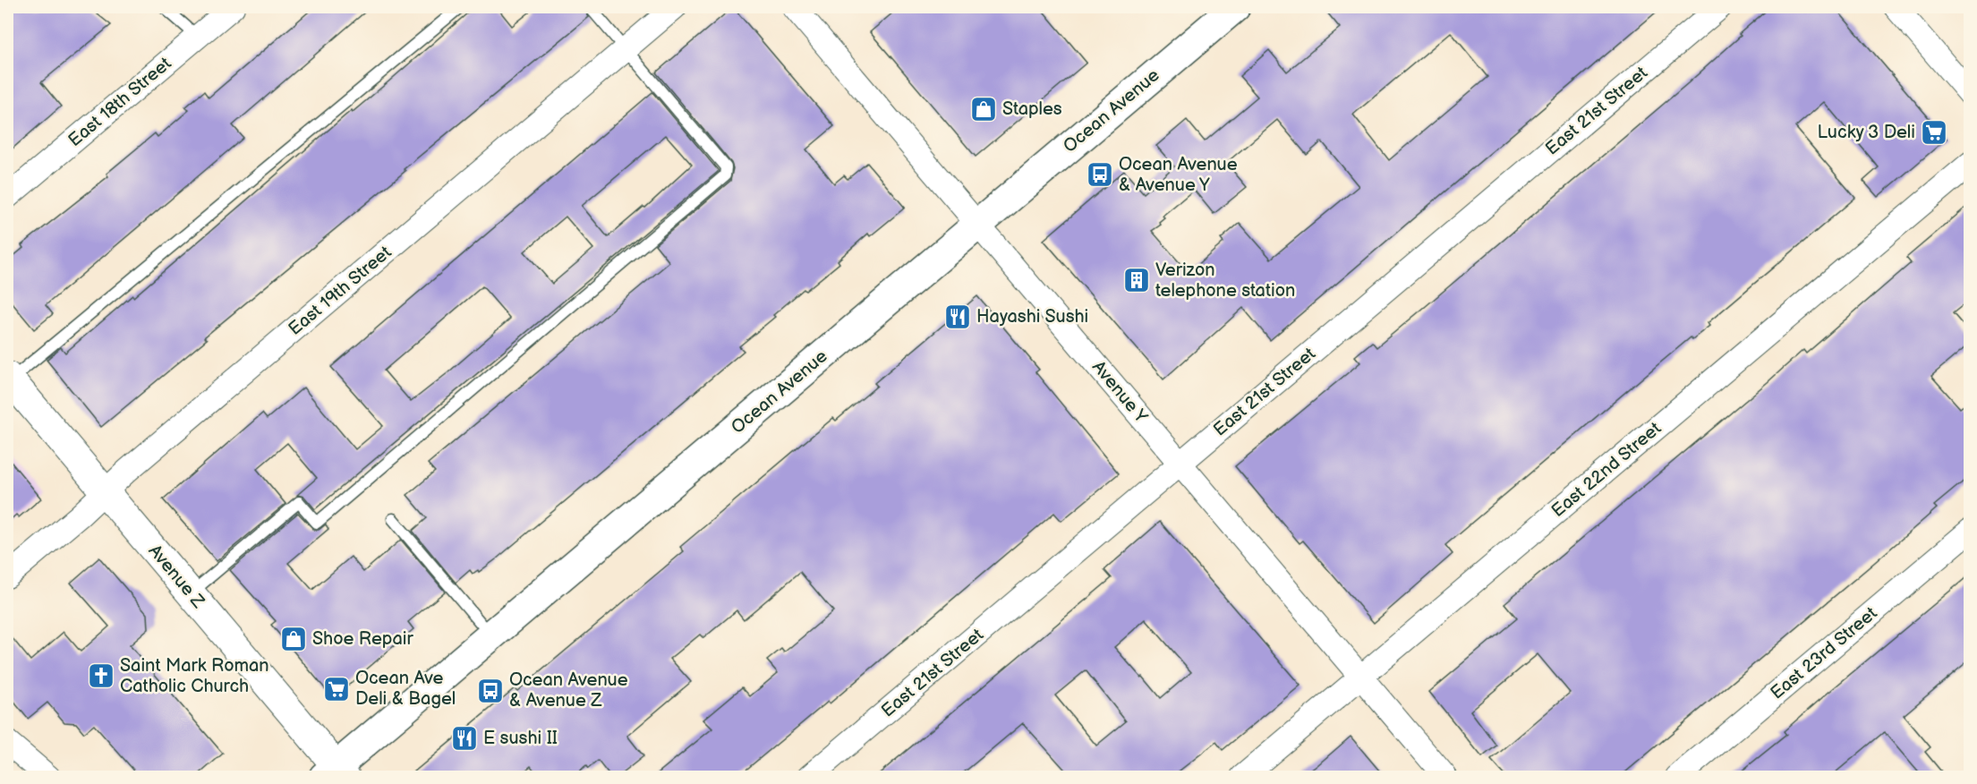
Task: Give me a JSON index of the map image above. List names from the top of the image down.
{
  "streets": {
    "main road": ["Ocean Avenue"],
    "street": [
      "East 18th Street",
      "East 21st Street",
      "East 19th Street",
      "Avenue Y",
      "East 22nd Street",
      "Avenue Z",
      "East 23rd Street"
    ]
  },
  "crossings": [
    ["Ocean Avenue", "Avenue Y"],
    ["Ocean Avenue", "Avenue Z"],
    ["East 21st Street", "Avenue Y"],
    ["East 19th Street", "Avenue Z"],
    ["Avenue Y", "East 22nd Street"]
  ],
  "places": {
    "shop": ["Staples", "Shoe Repair"],
    "supermarket": ["Lucky 3 Deli", "Ocean Ave Deli & Bagel"],
    "bus stop": ["Ocean Avenue & Avenue Y", "Ocean Avenue & Avenue Z"],
    "building": ["Verizon telephone station"],
    "restaurant": ["Hayashi Sushi", "E sushi II"],
    "church": ["Saint Mark Roman Catholic Church"]
  }
}
